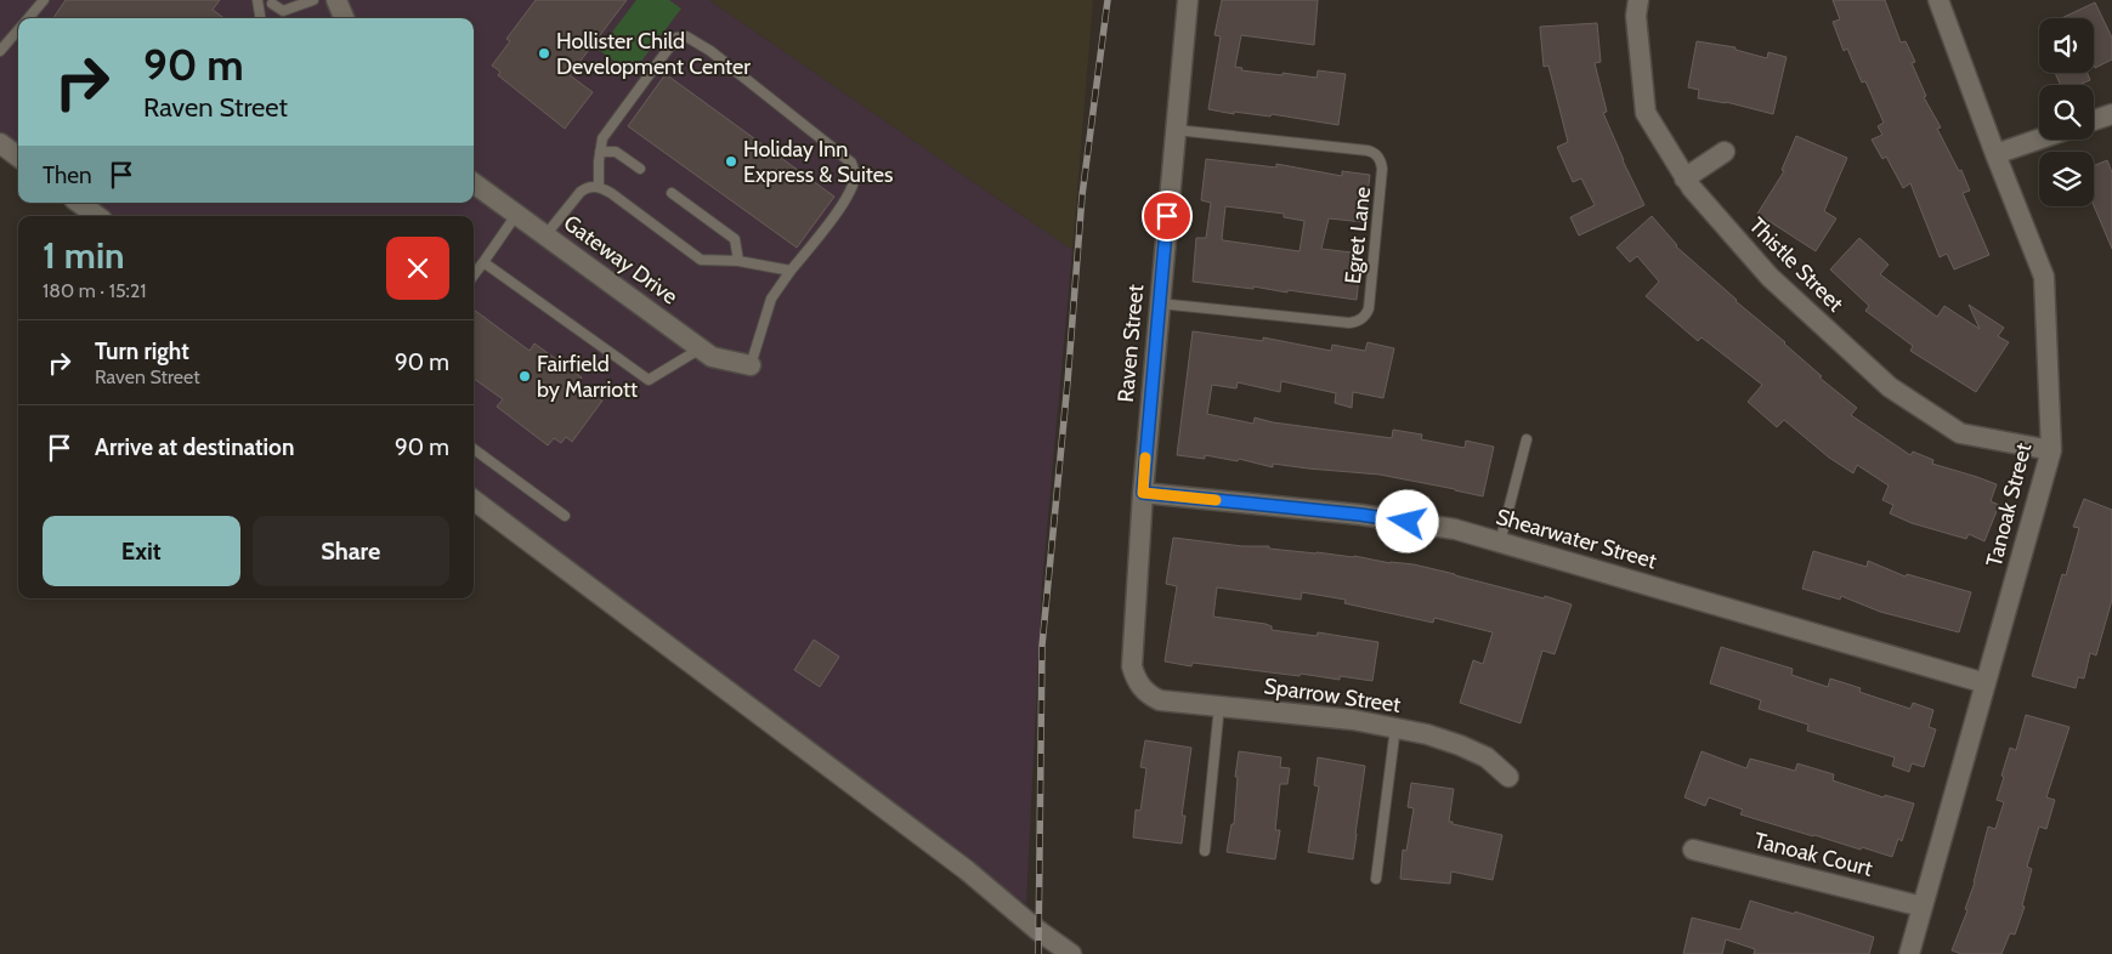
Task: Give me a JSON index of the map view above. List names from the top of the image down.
{
  "streets": {
    "street": [
      "Gateway Drive",
      "Thistle Street",
      "Raven Street",
      "Tanoak Street",
      "Shearwater Street",
      "Sparrow Street",
      "Tanoak Court"
    ],
    "lane": ["Egret Lane"]
  },
  "crossings": [
    ["Egret Lane", "Raven Street"],
    ["Thistle Street", "Tanoak Street"],
    ["Raven Street", "Shearwater Street"],
    ["Raven Street", "Sparrow Street"],
    ["Tanoak Street", "Shearwater Street"],
    ["Tanoak Street", "Tanoak Court"]
  ],
  "places": ["Hollister Child Development Center", "Holiday Inn Express & Suites", "Fairfield by Marriott"],
  "page": {
    "turn": ["90 m", "Raven Street"],
    "then": "Then",
    "heading": ["1 min", "180 m · 15:21"],
    "list": [
      {
        "name": "Turn right",
        "note": "Raven Street",
        "value": "90 m"
      },
      {
        "name": "Arrive at destination",
        "value": "90 m"
      }
    ],
    "buttons": ["Exit", "Share"]
  }
}
